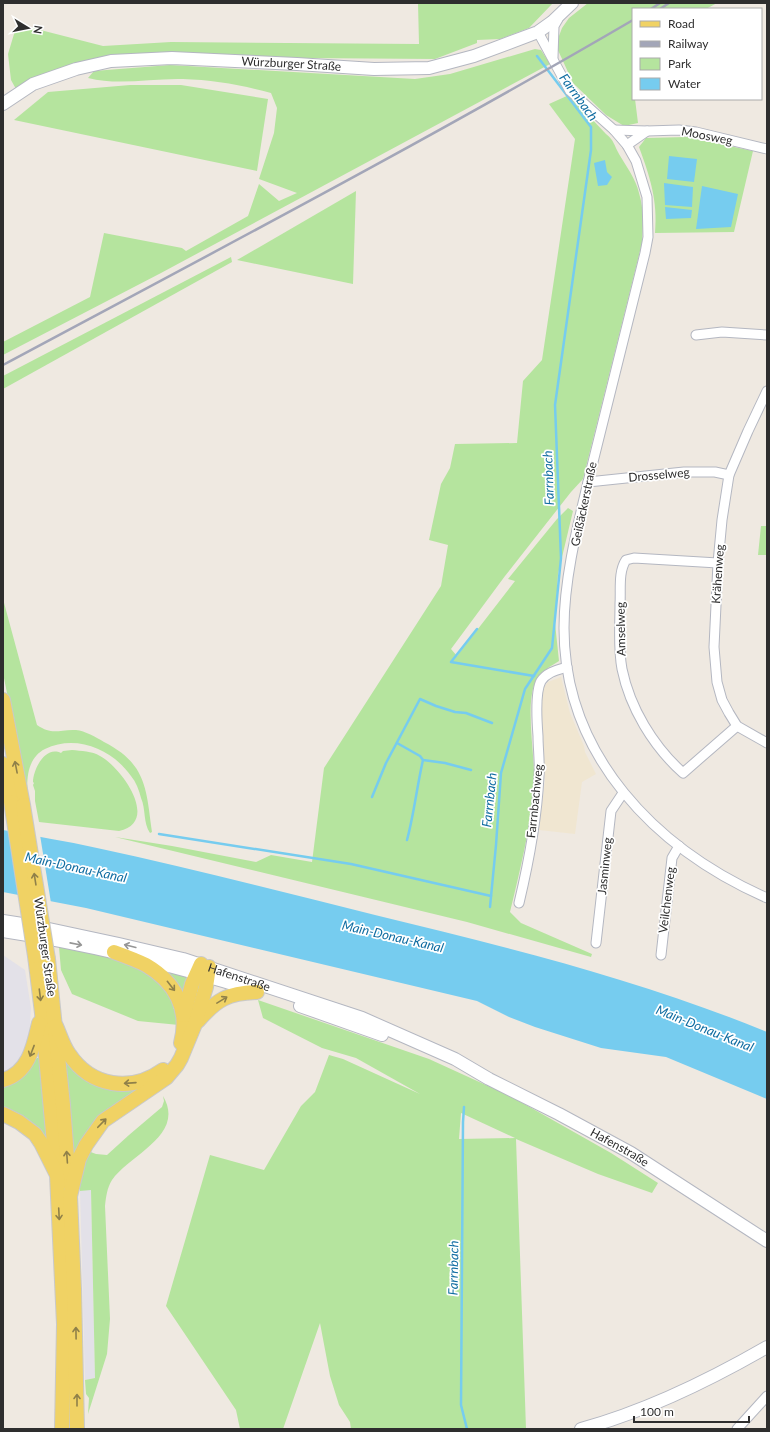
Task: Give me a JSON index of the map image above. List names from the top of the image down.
{
  "streets": {
    "main road": ["Würzburger Straße", "Hafenstraße"],
    "street": [
      "Moosweg",
      "Drosselweg",
      "Geißäckerstraße",
      "Krähenweg",
      "Amselweg",
      "Farrnbachweg",
      "Jasminweg",
      "Veilchenweg"
    ]
  },
  "crossings": [
    ["Würzburger Straße", "Geißäckerstraße"],
    ["Moosweg", "Geißäckerstraße"],
    ["Drosselweg", "Geißäckerstraße"],
    ["Drosselweg", "Krähenweg"],
    ["Geißäckerstraße", "Farrnbachweg"],
    ["Geißäckerstraße", "Jasminweg"],
    ["Geißäckerstraße", "Veilchenweg"],
    ["Krähenweg", "Amselweg"]
  ],
  "water": ["Farrnbach", "Main-Donau-Kanal"],
  "legend": [
    "Road",
    "Railway",
    "Park",
    "Water"
  ],
  "scale_bar": "100 m",
  "north": "right"
}
